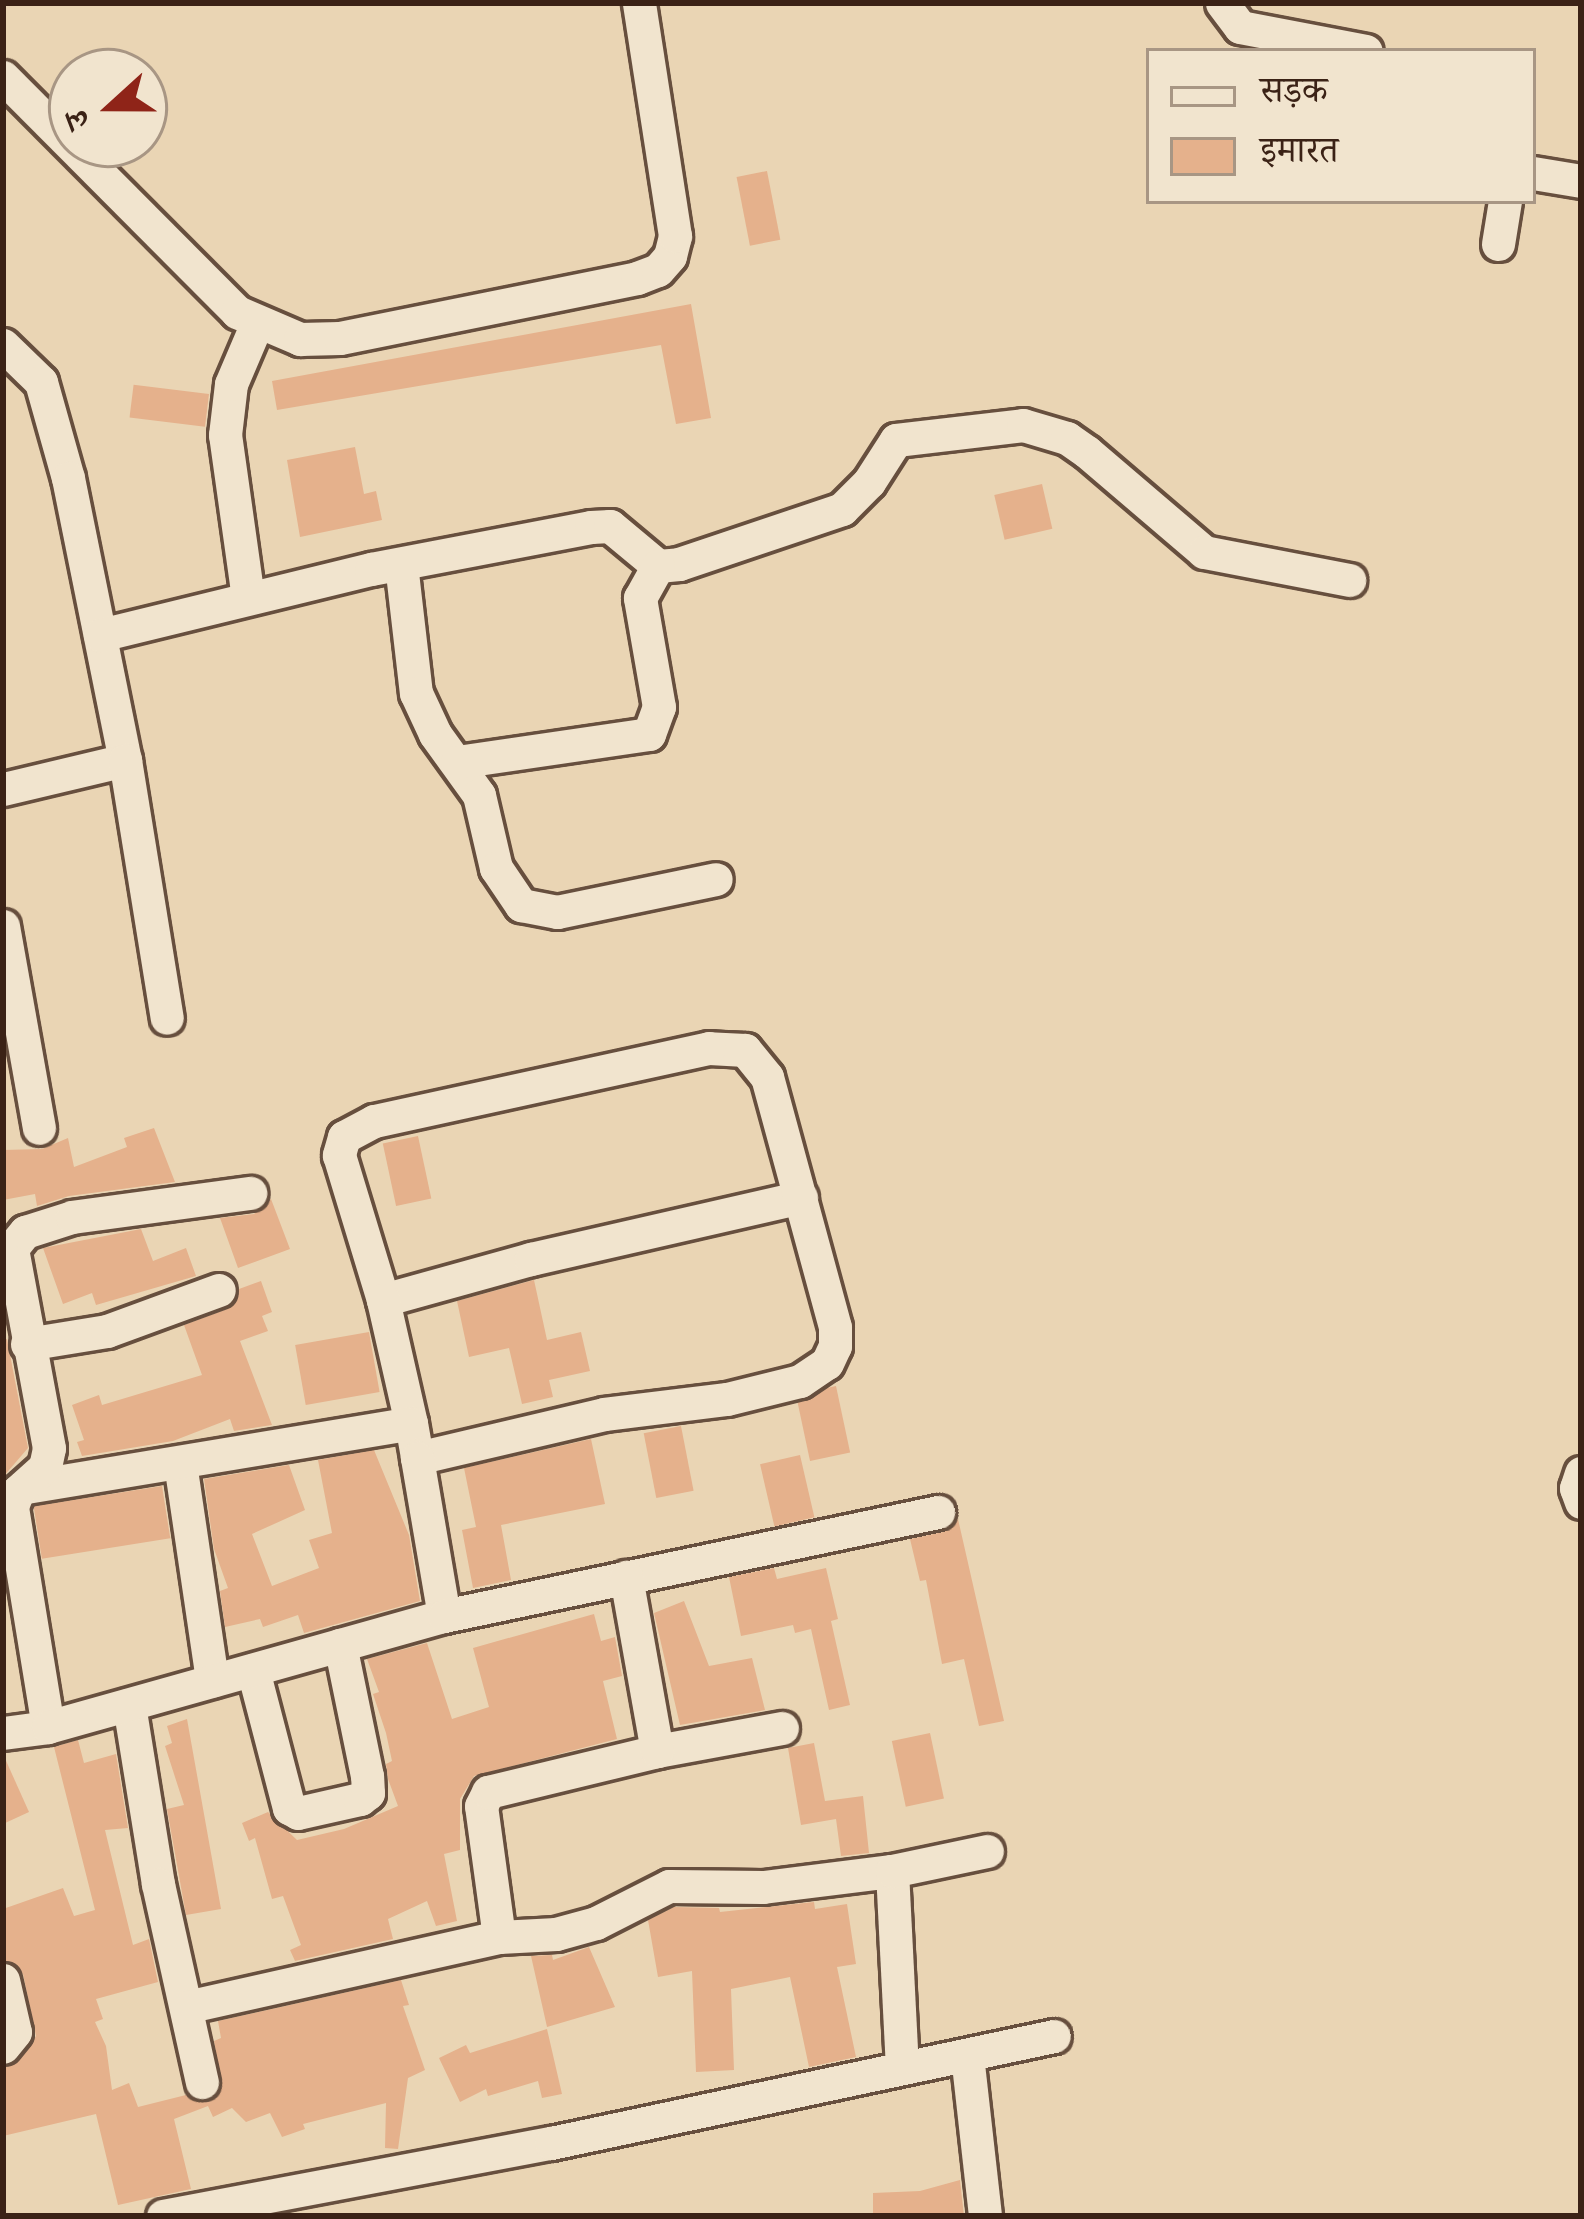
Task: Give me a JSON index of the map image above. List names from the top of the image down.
{
  "legend": ["सड़क", "इमारत"],
  "north": "left"
}
